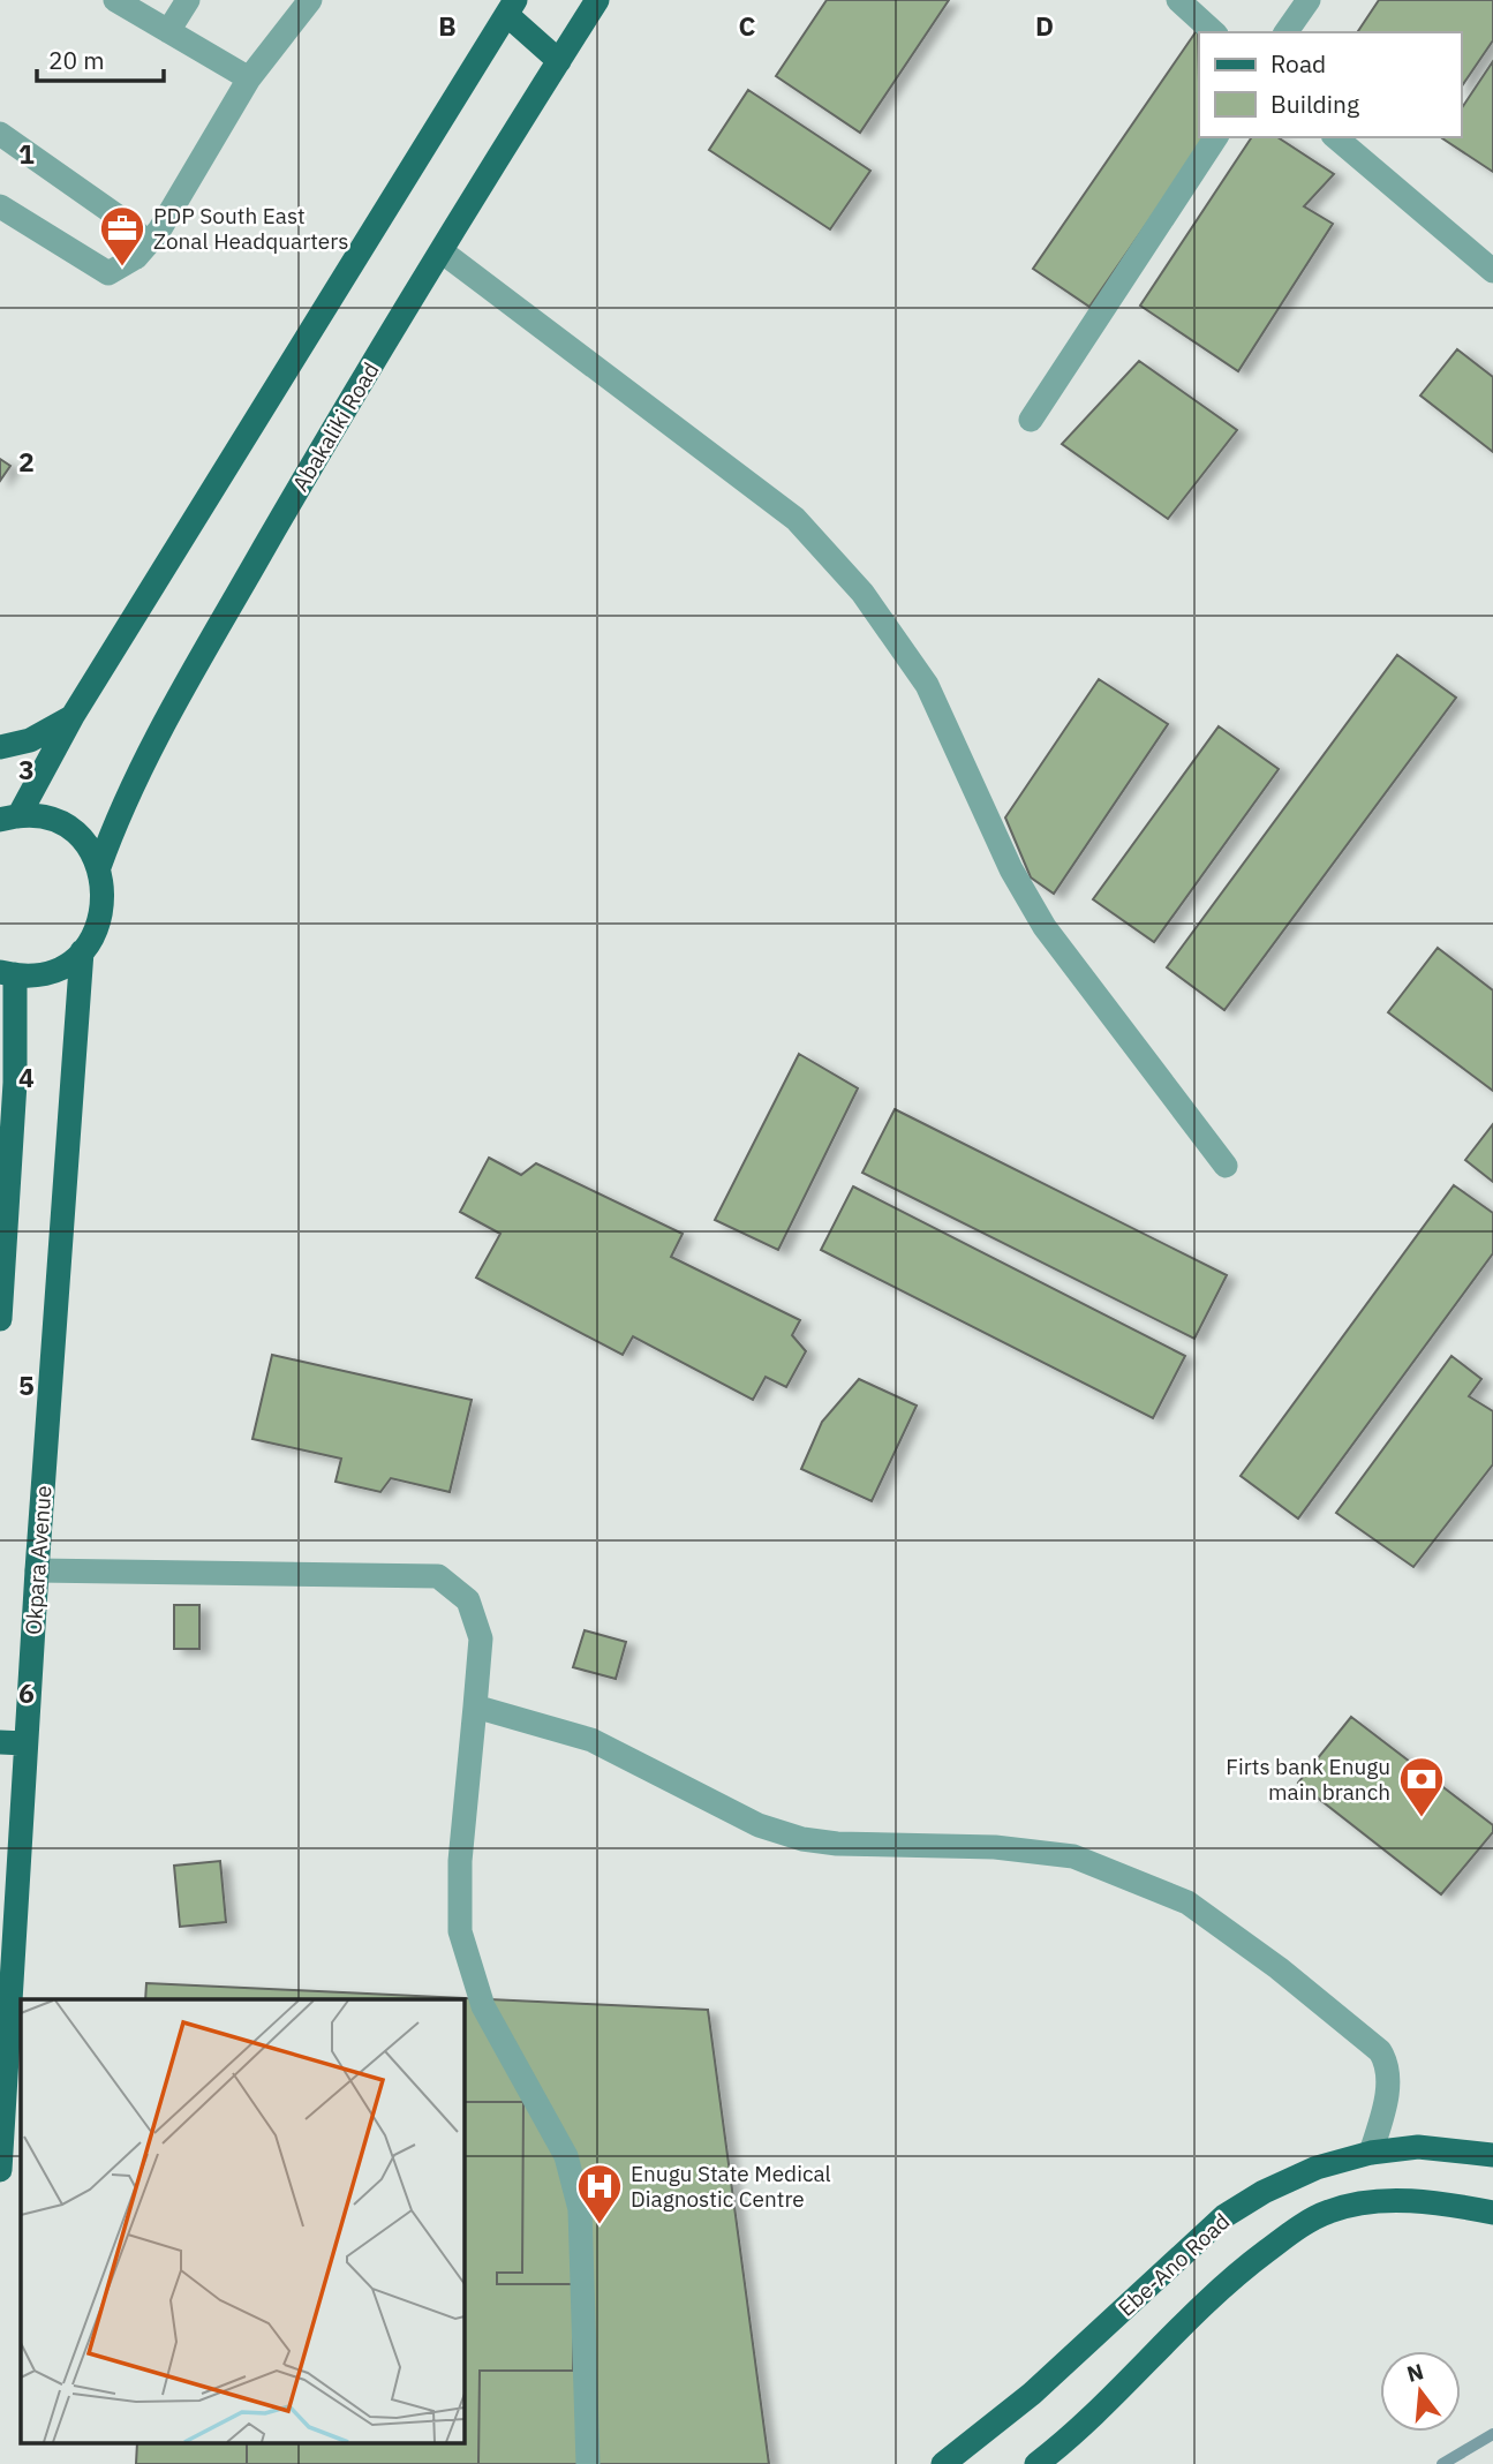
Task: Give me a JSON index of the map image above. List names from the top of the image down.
{
  "streets": {
    "main road": ["Abakaliki Road", "Okpara Avenue", "Ebe-Ano Road"]
  },
  "places": {
    "office": ["PDP South East Zonal Headquarters"],
    "bank": ["Firts bank Enugu main branch"],
    "hospital": ["Enugu State Medical Diagnostic Centre"]
  },
  "legend": ["Road", "Building"],
  "scale_bar": "20 m",
  "north": "top",
  "grid": {
    "columns": ["B", "C", "D"],
    "rows": [
      "1",
      "2",
      "3",
      "4",
      "5",
      "6"
    ]
  }
}
